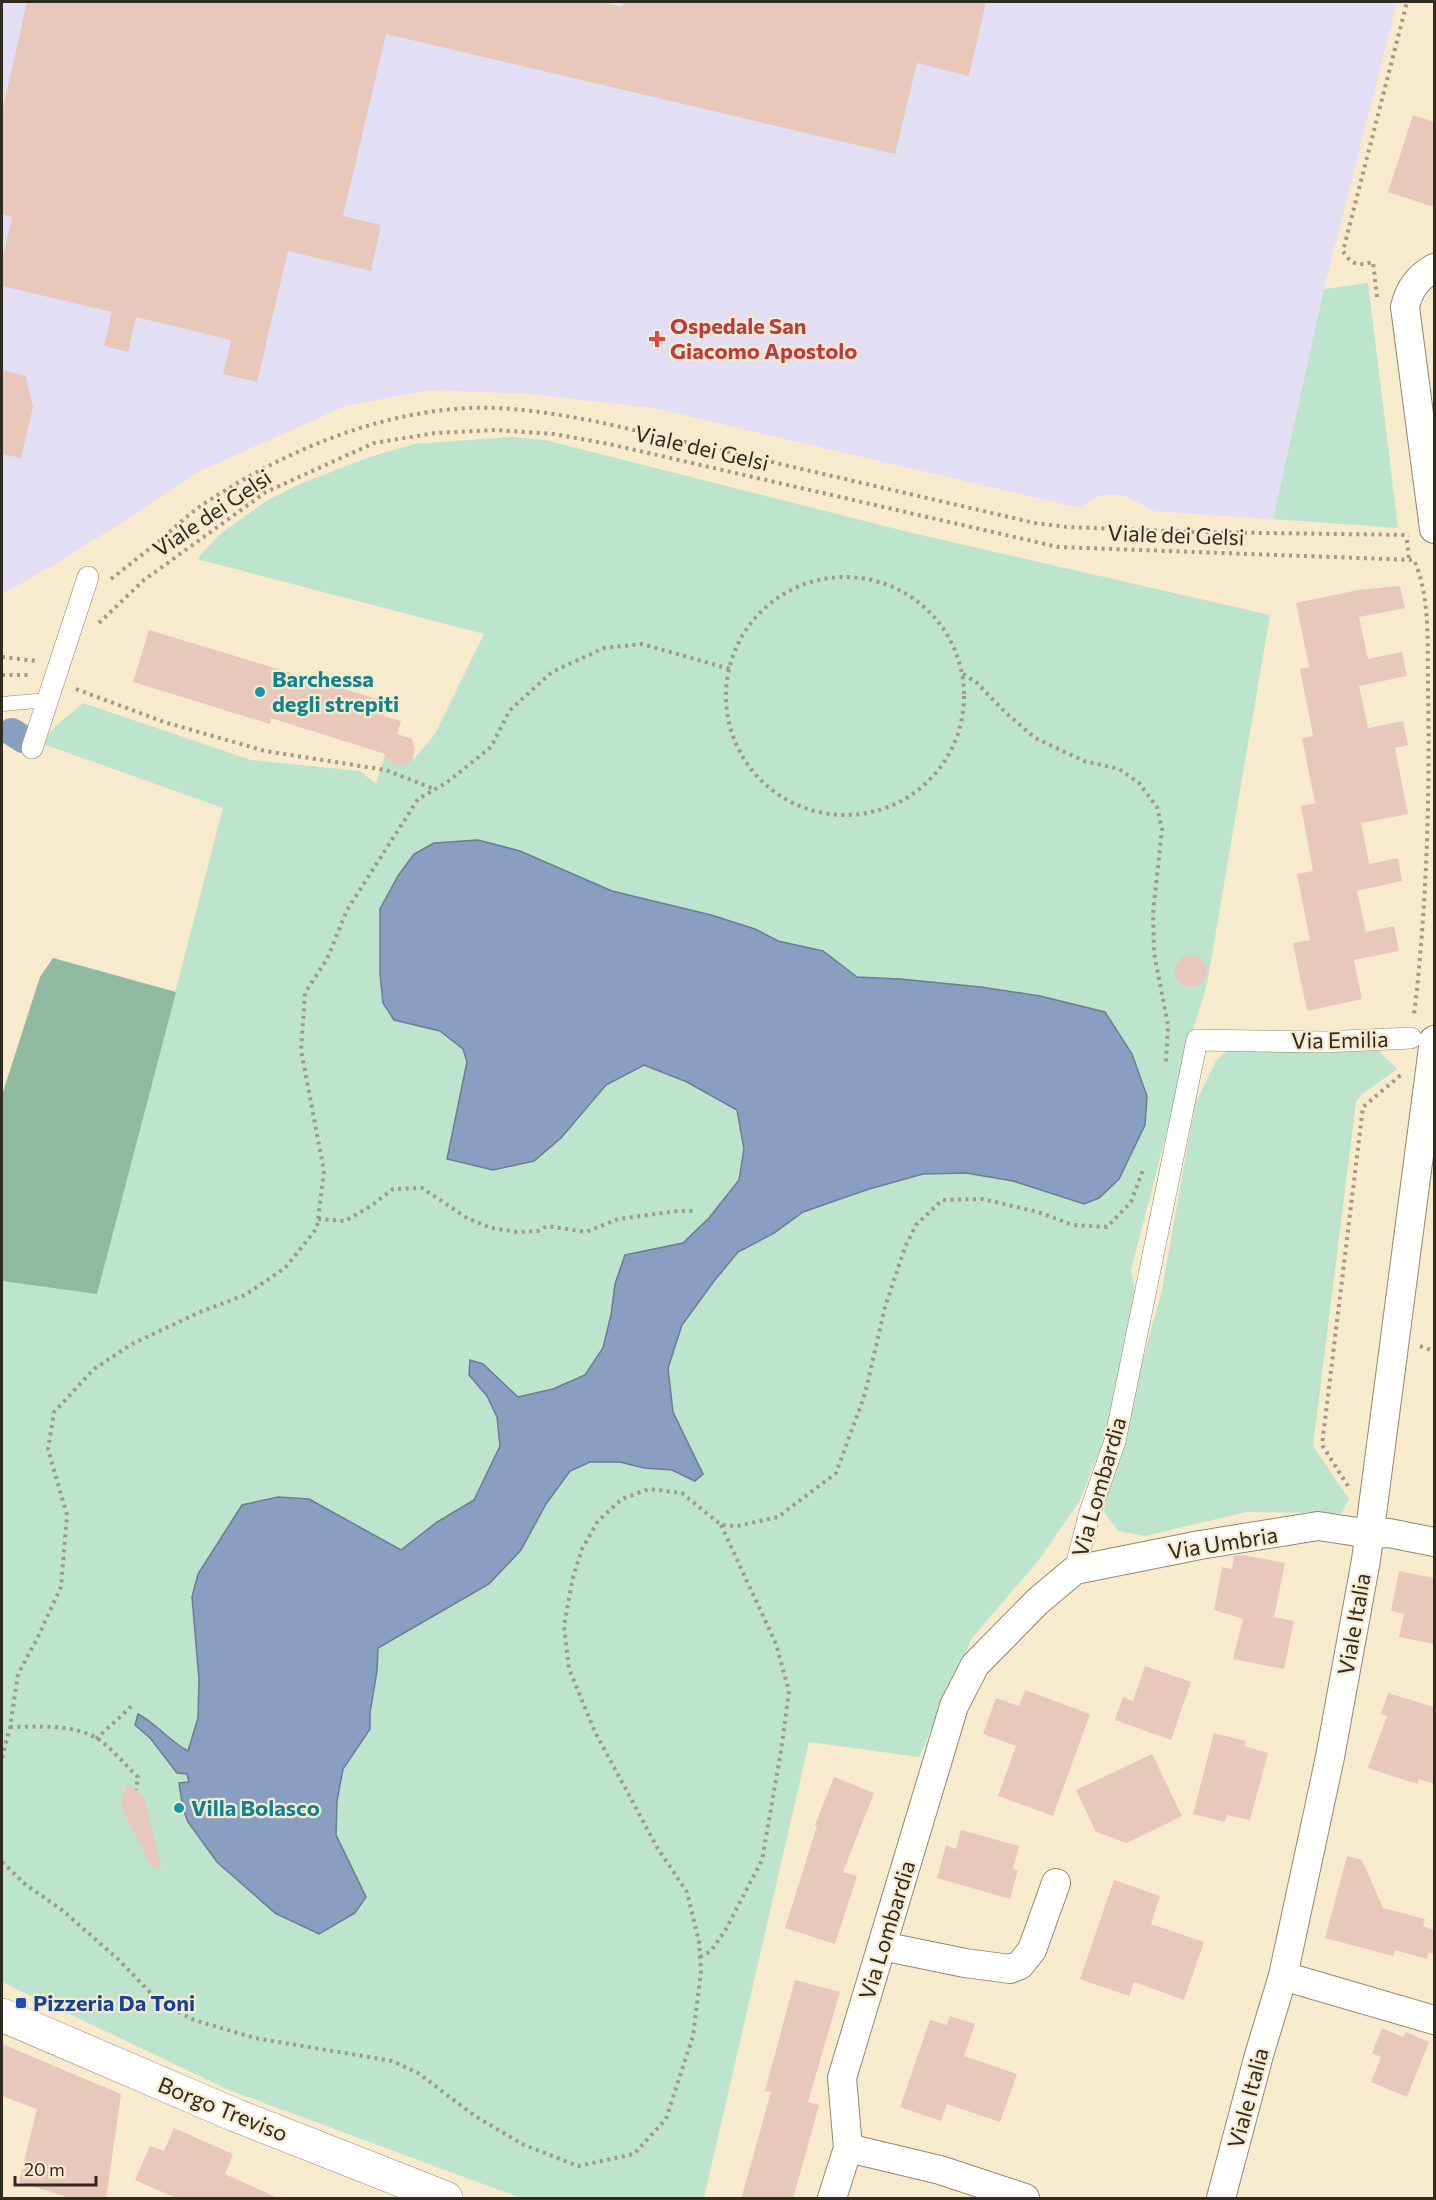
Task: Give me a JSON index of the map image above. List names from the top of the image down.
{
  "streets": {
    "street": [
      "Via Emilia",
      "Via Lombardia",
      "Via Umbria",
      "Viale Italia",
      "Borgo Treviso"
    ],
    "path": ["Viale dei Gelsi"]
  },
  "crossings": [
    ["Via Emilia", "Via Lombardia"],
    ["Via Emilia", "Viale Italia"],
    ["Via Lombardia", "Via Umbria"],
    ["Via Umbria", "Viale Italia"]
  ],
  "places": {
    "health": ["Ospedale San Giacomo Apostolo"],
    "other": ["Barchessa degli strepiti", "Villa Bolasco"],
    "transit": ["Pizzeria Da Toni"]
  },
  "scale_bar": "20 m"
}
